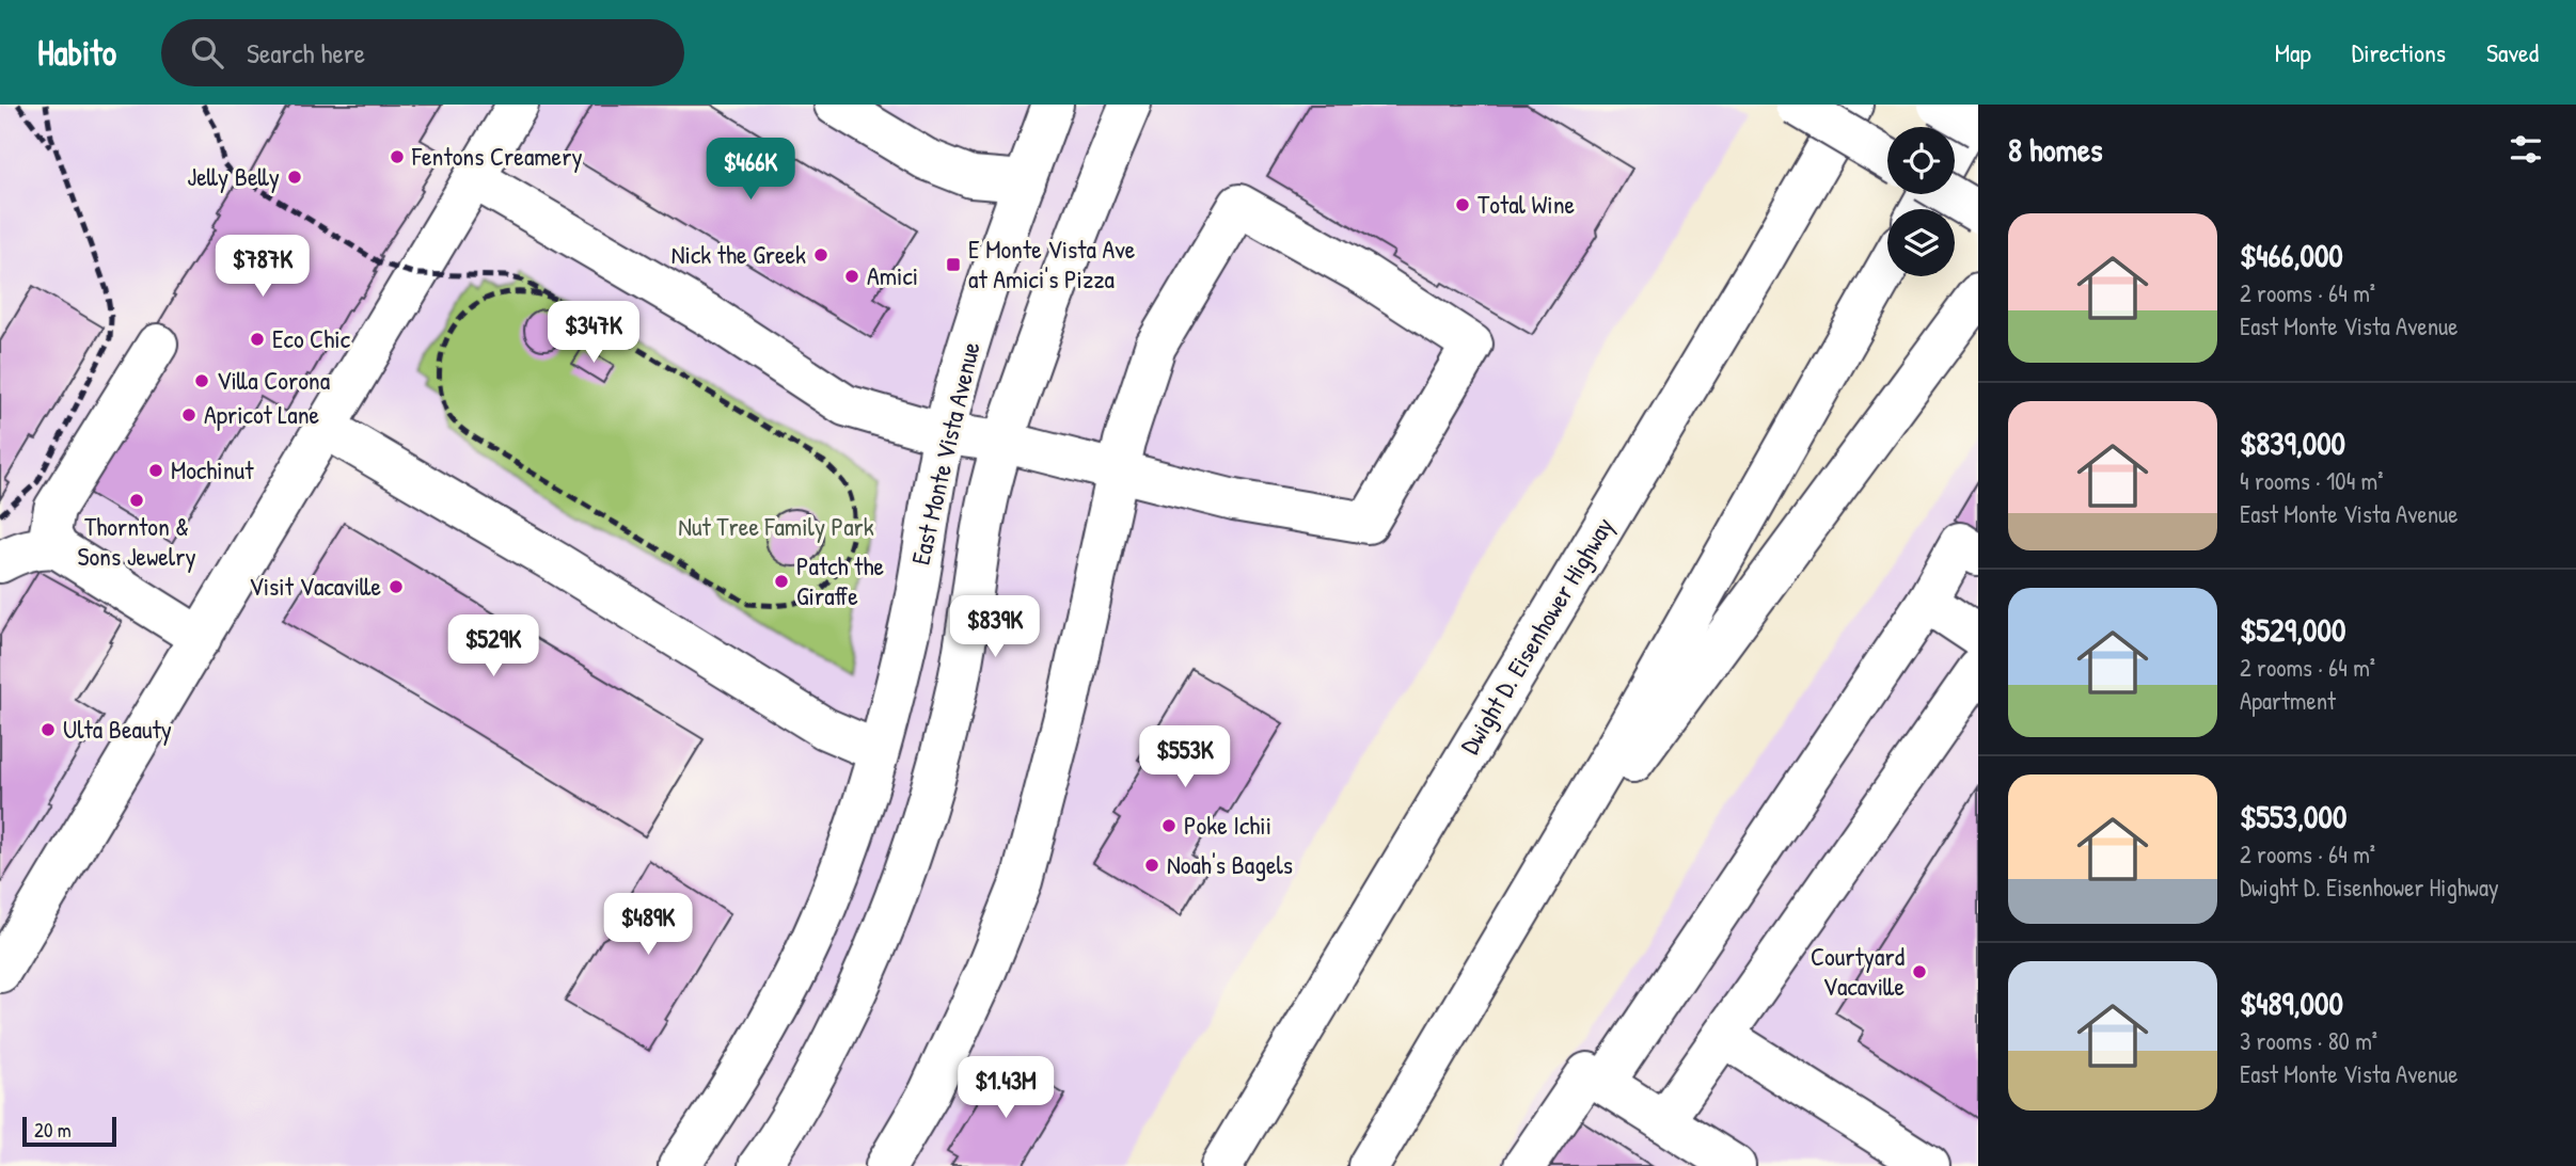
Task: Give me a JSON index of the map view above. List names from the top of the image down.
{
  "streets": {
    "main road": ["East Monte Vista Avenue", "Dwight D. Eisenhower Highway"]
  },
  "parks": ["Nut Tree Family Park"],
  "places": {
    "other": [
      "Fentons Creamery",
      "Jelly Belly",
      "Total Wine",
      "Nick the Greek",
      "Amici",
      "Eco Chic",
      "Villa Corona",
      "Apricot Lane",
      "Mochinut",
      "Thornton & Sons Jewelry",
      "Patch the Giraffe",
      "Visit Vacaville",
      "Ulta Beauty",
      "Poke Ichii",
      "Noah's Bagels",
      "Courtyard Vacaville"
    ],
    "transit": ["E Monte Vista Ave at Amici's Pizza"]
  },
  "scale_bar": "20 m",
  "page": {
    "header": "Habito",
    "search": "Search here",
    "nav": ["Map", "Directions", "Saved"],
    "heading": "8 homes",
    "price": [
      "$466K",
      "$787K",
      "$347K",
      "$839K",
      "$529K",
      "$553K",
      "$489K",
      "$1.43M"
    ],
    "list": [
      {
        "name": "$466,000",
        "note": "2 rooms · 64 m² · East Monte Vista Avenue"
      },
      {
        "name": "$839,000",
        "note": "4 rooms · 104 m² · East Monte Vista Avenue"
      },
      {
        "name": "$529,000",
        "note": "2 rooms · 64 m² · Apartment"
      },
      {
        "name": "$553,000",
        "note": "2 rooms · 64 m² · Dwight D. Eisenhower Highway"
      },
      {
        "name": "$489,000",
        "note": "3 rooms · 80 m² · East Monte Vista Avenue"
      }
    ],
    "scale": "20 m"
  }
}
